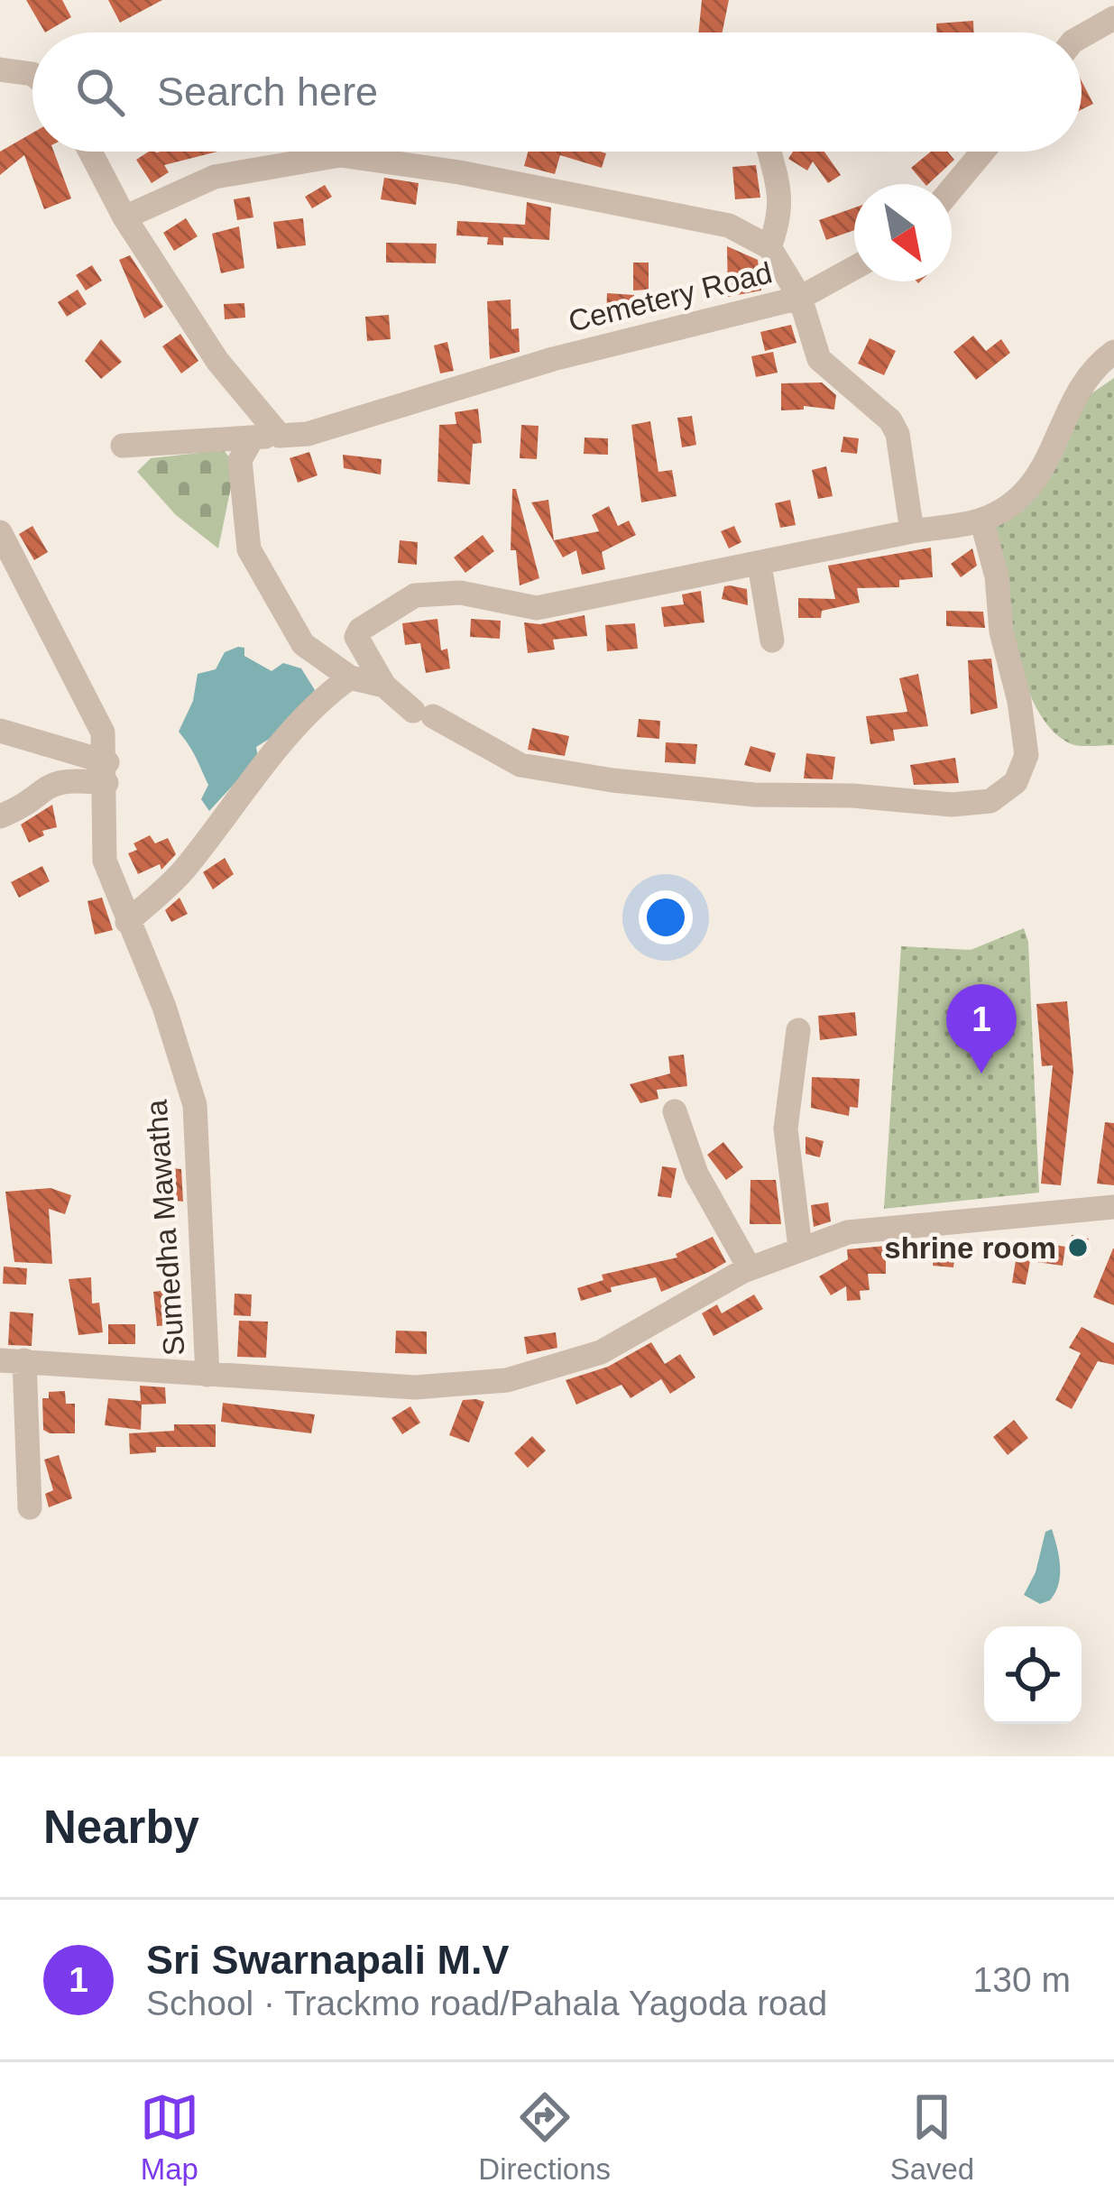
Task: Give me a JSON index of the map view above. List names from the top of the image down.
{
  "streets": {
    "street": ["Cemetery Road", "Sumedha Mawatha"]
  },
  "places": ["shrine room"],
  "north": "bottom right",
  "page": {
    "search": "Search here",
    "pins": "1",
    "heading": "Nearby",
    "list": [
      {
        "mark": "1",
        "name": "Sri Swarnapali M.V",
        "note": "School · Trackmo road/Pahala Yagoda road",
        "value": "130 m"
      }
    ],
    "nav": ["Map", "Directions", "Saved"]
  }
}
